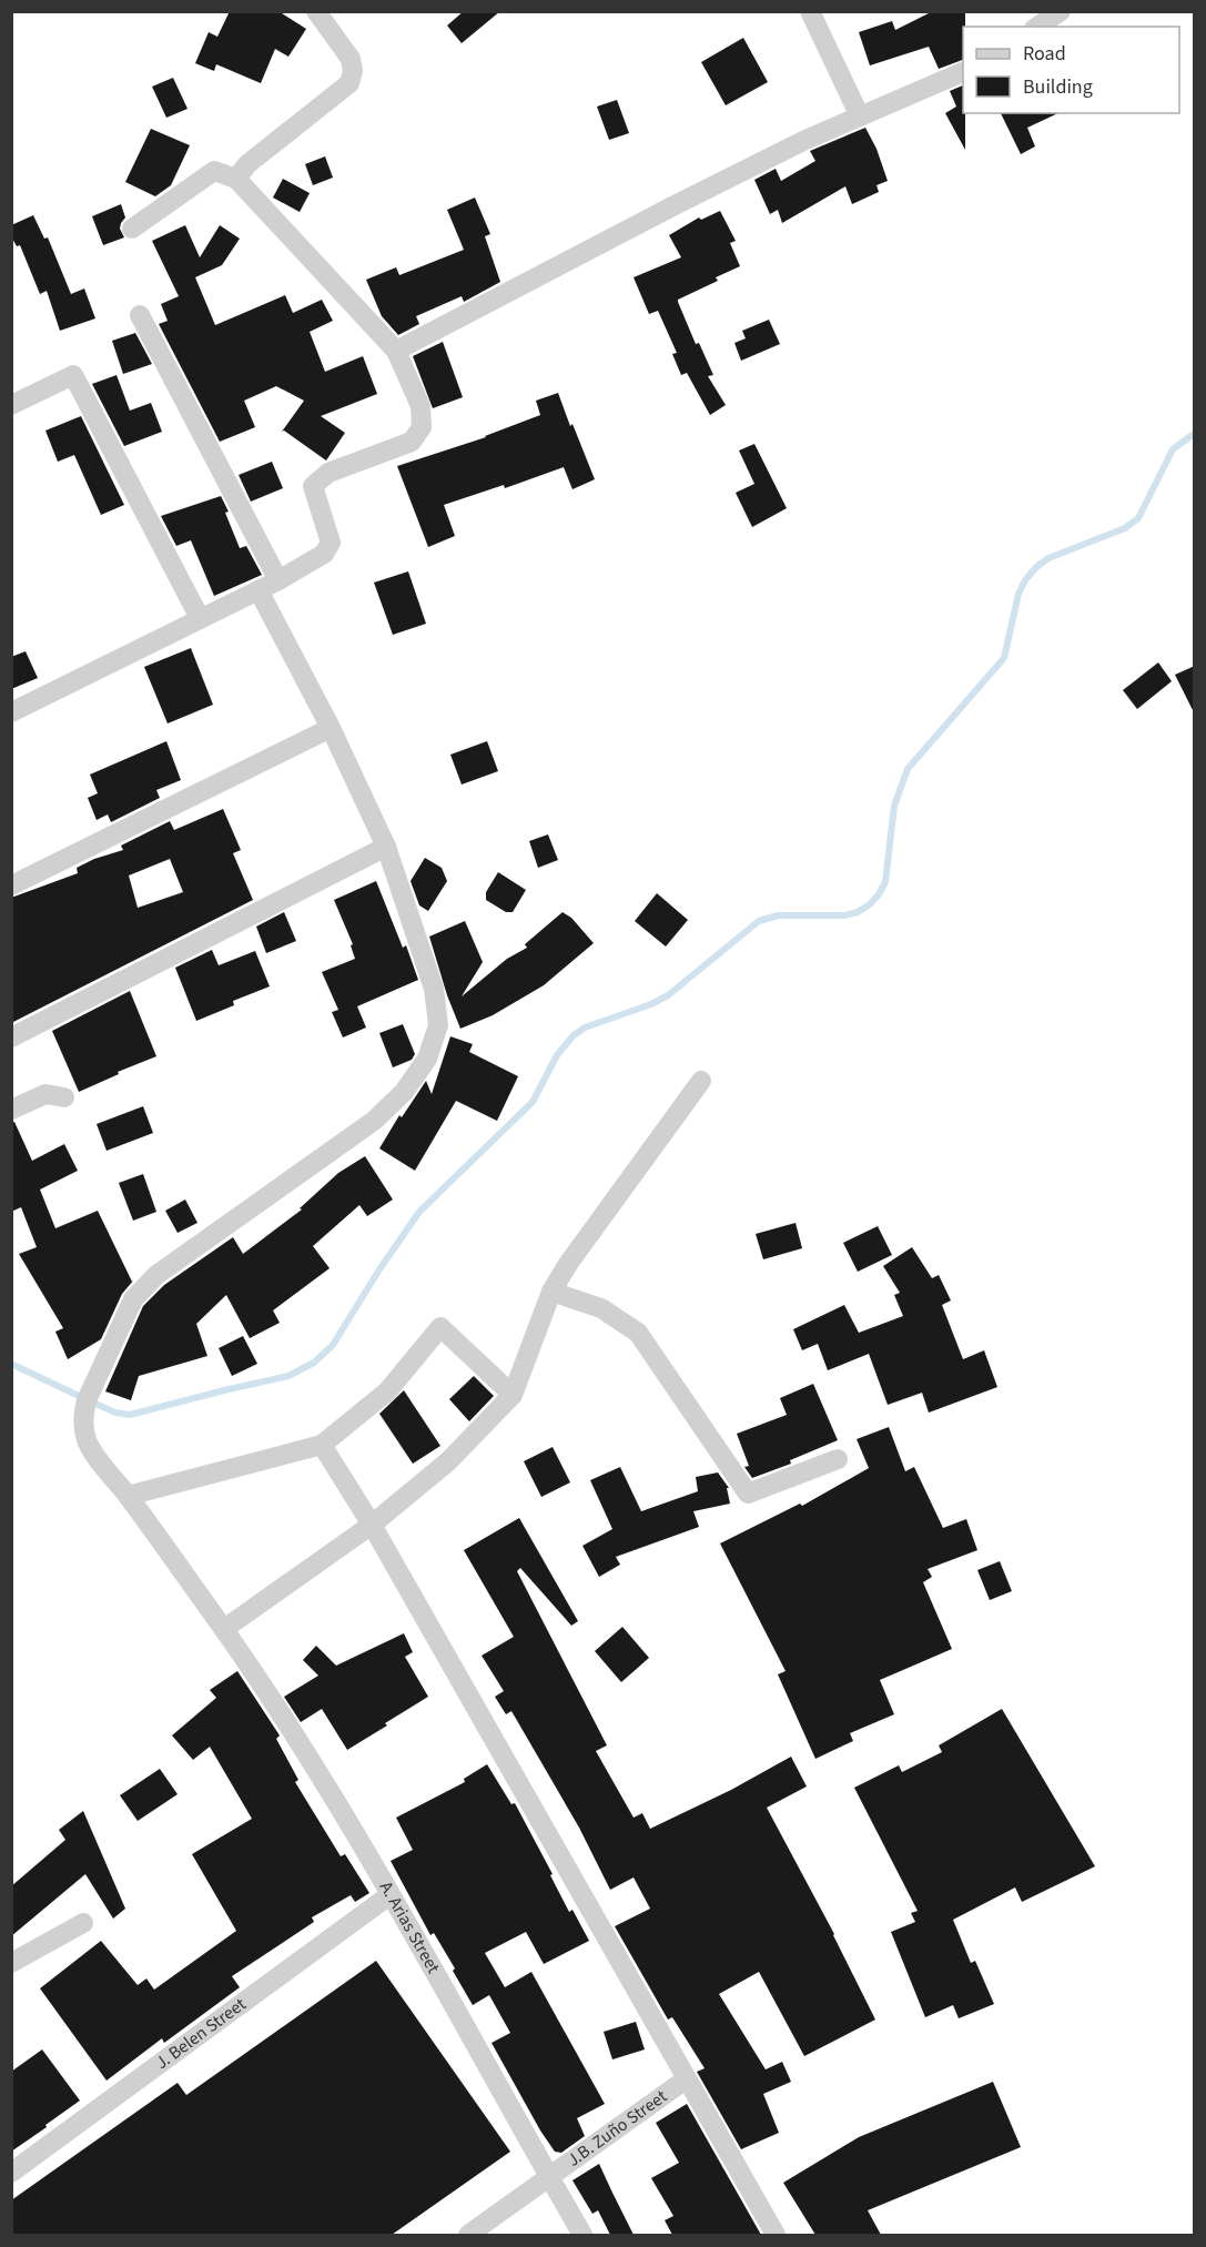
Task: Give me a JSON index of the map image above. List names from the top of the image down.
{
  "streets": {
    "street": ["A. Arias Street", "J. Belen Street", "J.B. Zuño Street"]
  },
  "crossings": [
    ["A. Arias Street", "J. Belen Street"],
    ["A. Arias Street", "J.B. Zuño Street"]
  ],
  "legend": ["Road", "Building"]
}
